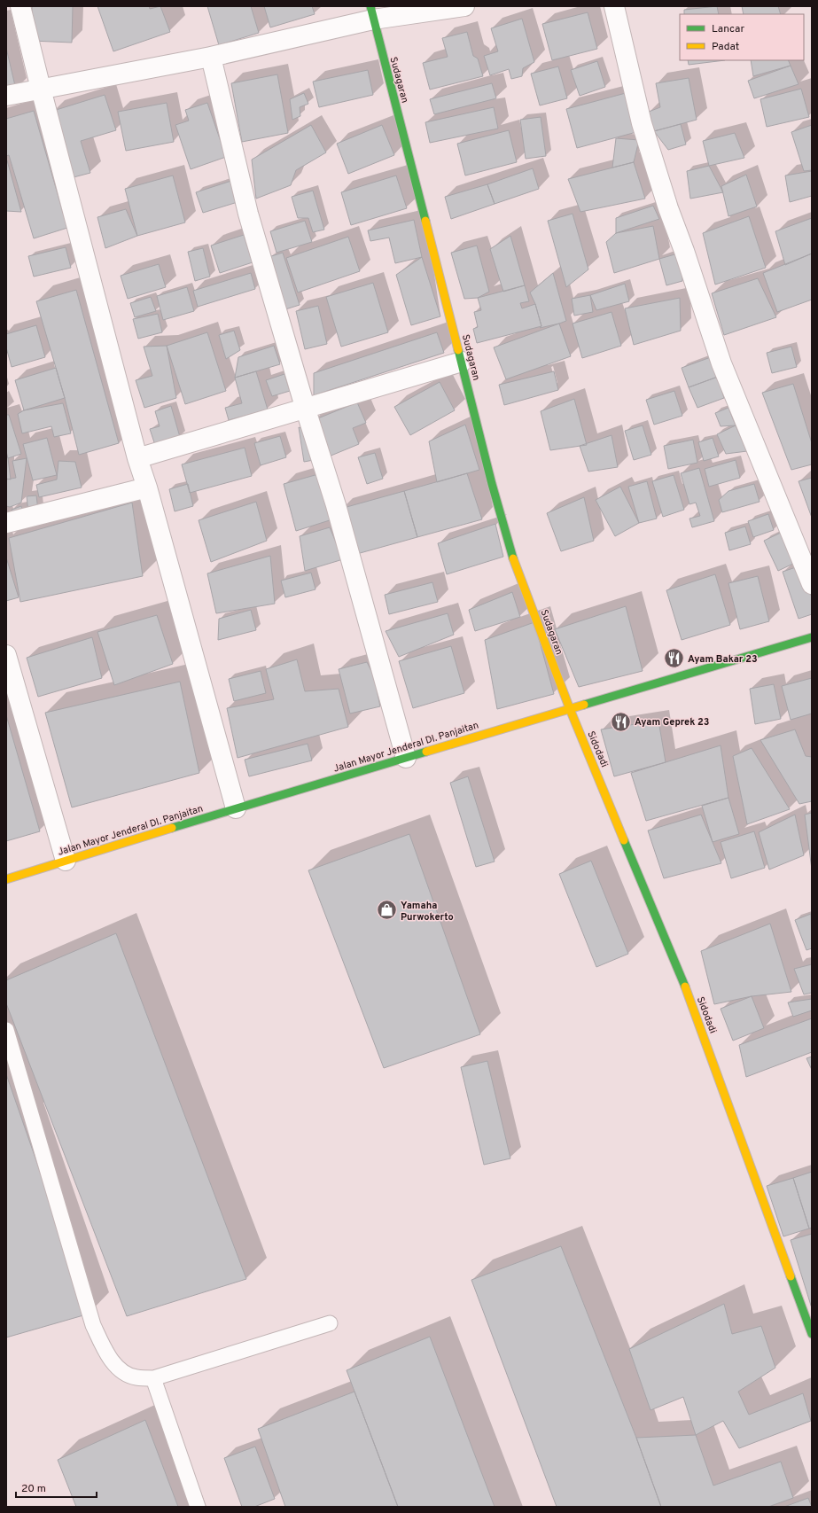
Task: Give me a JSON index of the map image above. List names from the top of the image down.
{
  "streets": {
    "street": ["Sudagaran", "Jalan Mayor Jenderal DI. Panjaitan", "Sidodadi"]
  },
  "crossings": [
    ["Sudagaran", "Jalan Mayor Jenderal DI. Panjaitan"],
    ["Sudagaran", "Sidodadi"],
    ["Jalan Mayor Jenderal DI. Panjaitan", "Sidodadi"]
  ],
  "places": {
    "restaurant": ["Ayam Bakar 23", "Ayam Geprek 23"],
    "shop": ["Yamaha Purwokerto"]
  },
  "legend": ["Lancar", "Padat"],
  "scale_bar": "20 m"
}
